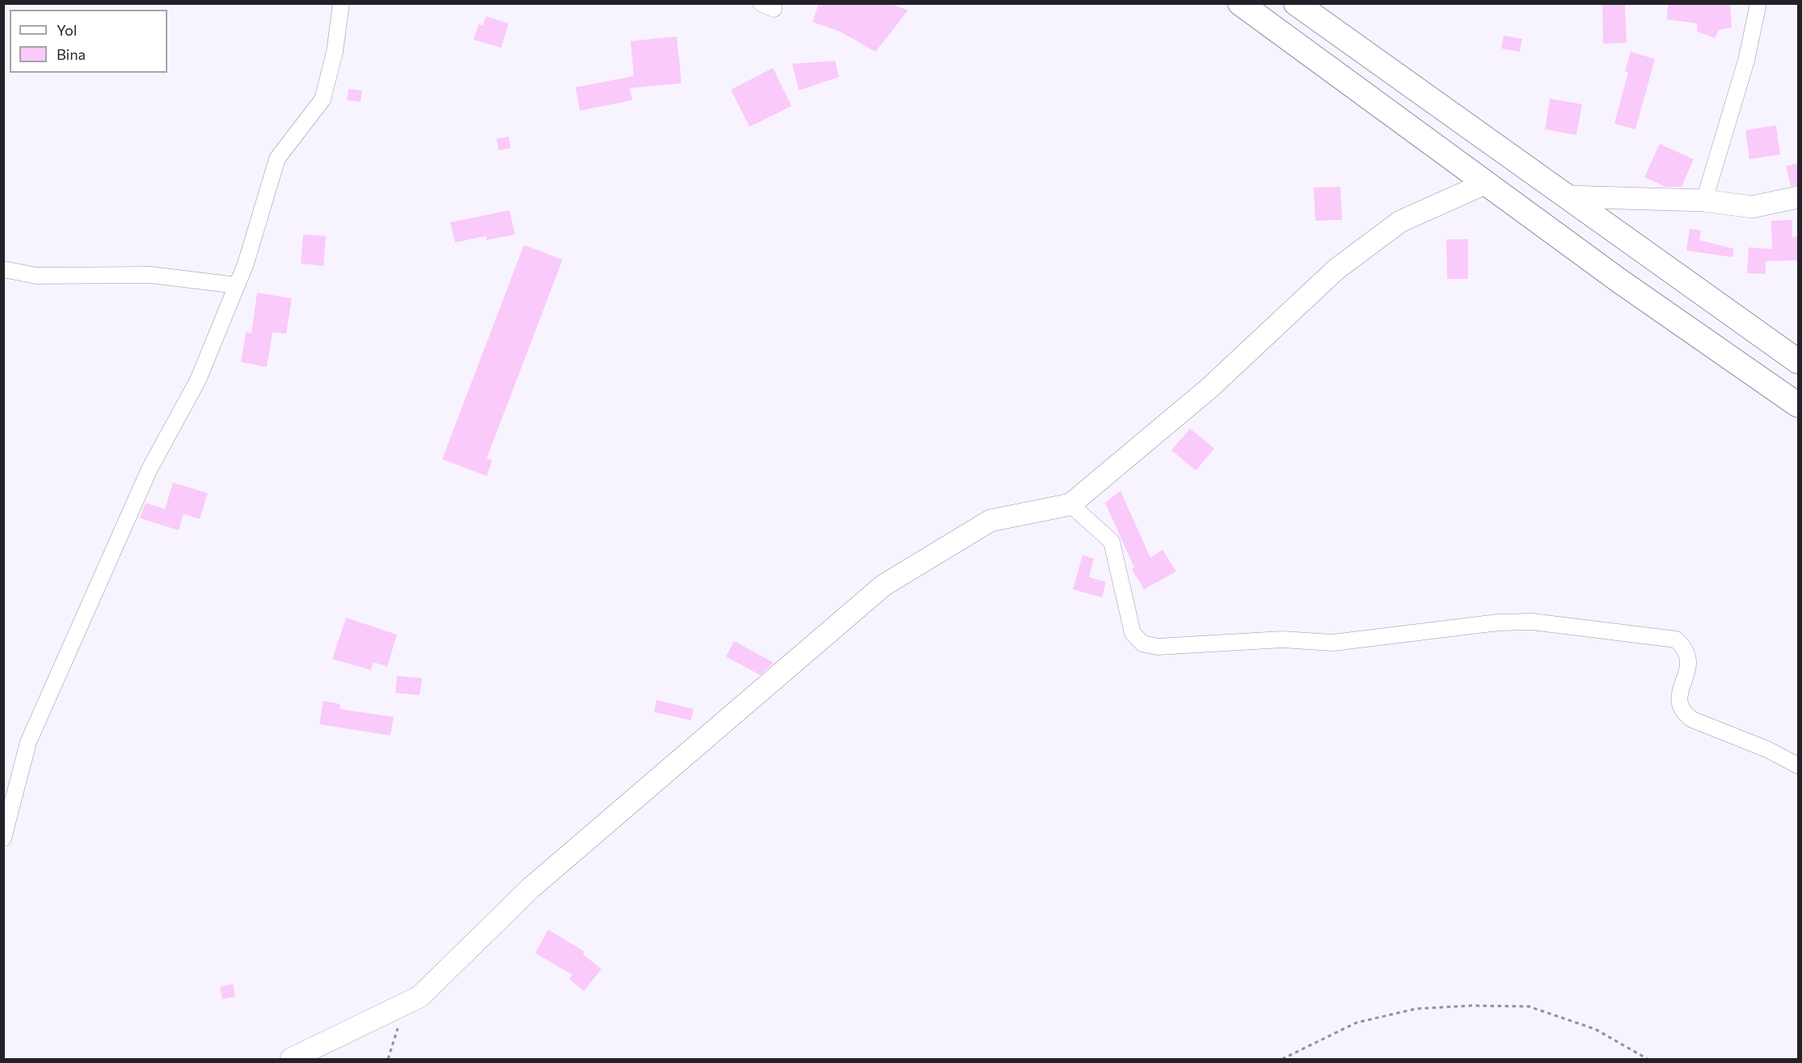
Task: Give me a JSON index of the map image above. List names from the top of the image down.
{
  "legend": ["Yol", "Bina"]
}
